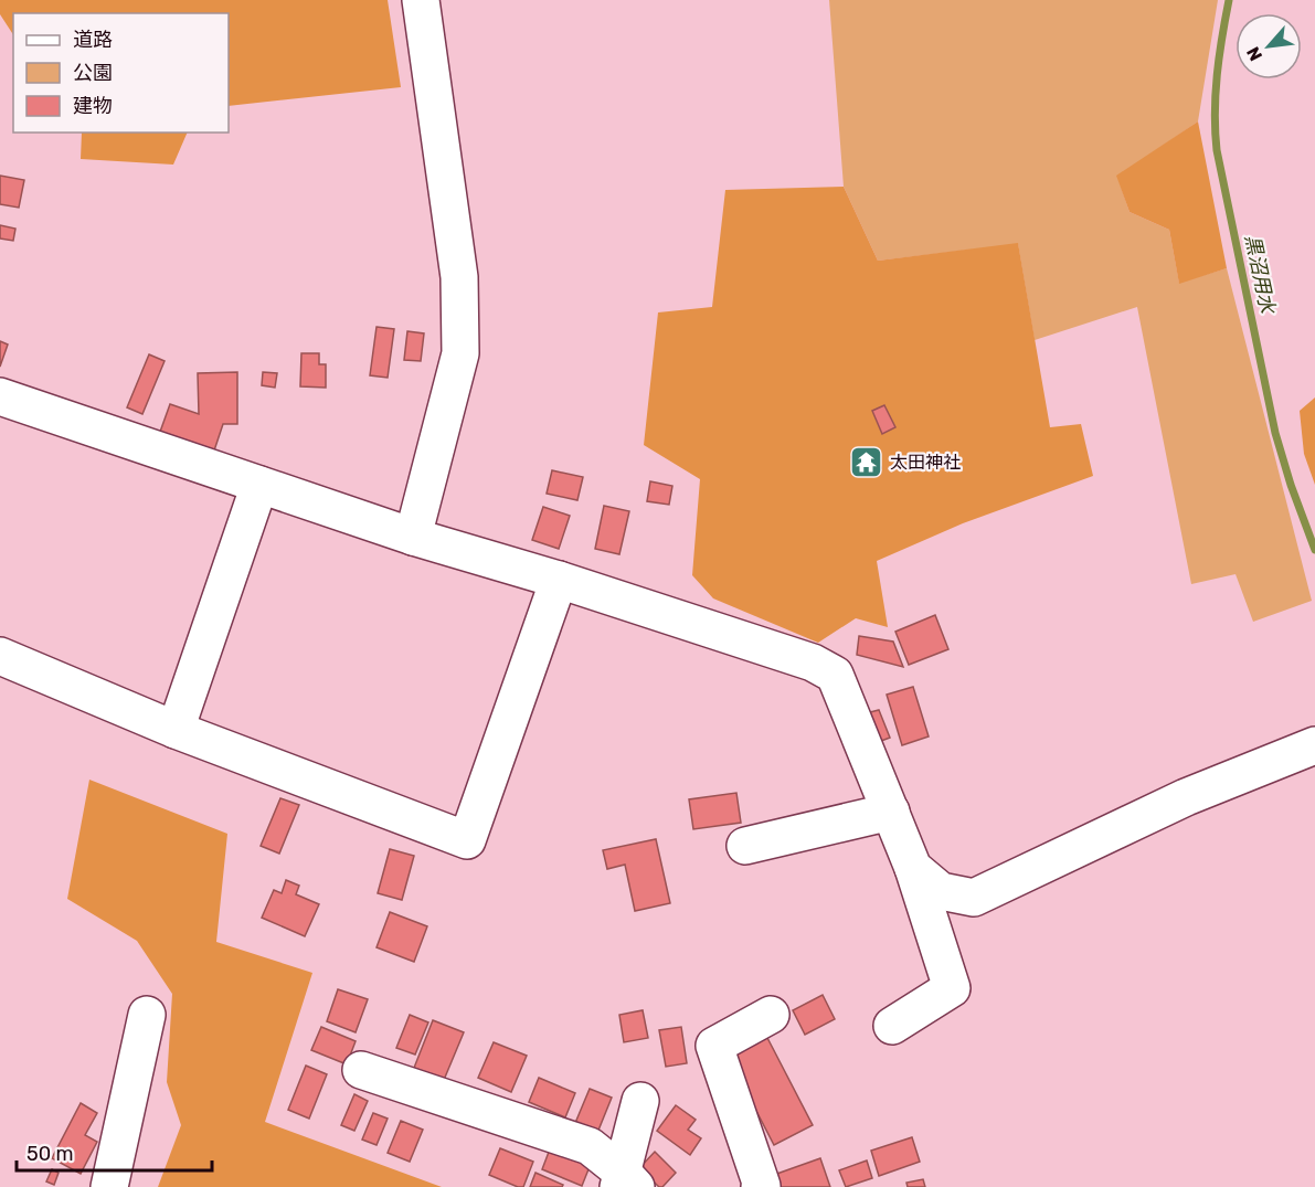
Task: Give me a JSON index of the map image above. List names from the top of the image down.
{
  "water": ["黒沼用水"],
  "places": {
    "temple": ["太田神社"]
  },
  "legend": ["道路", "公園", "建物"],
  "scale_bar": "50 m",
  "north": "bottom left"
}
